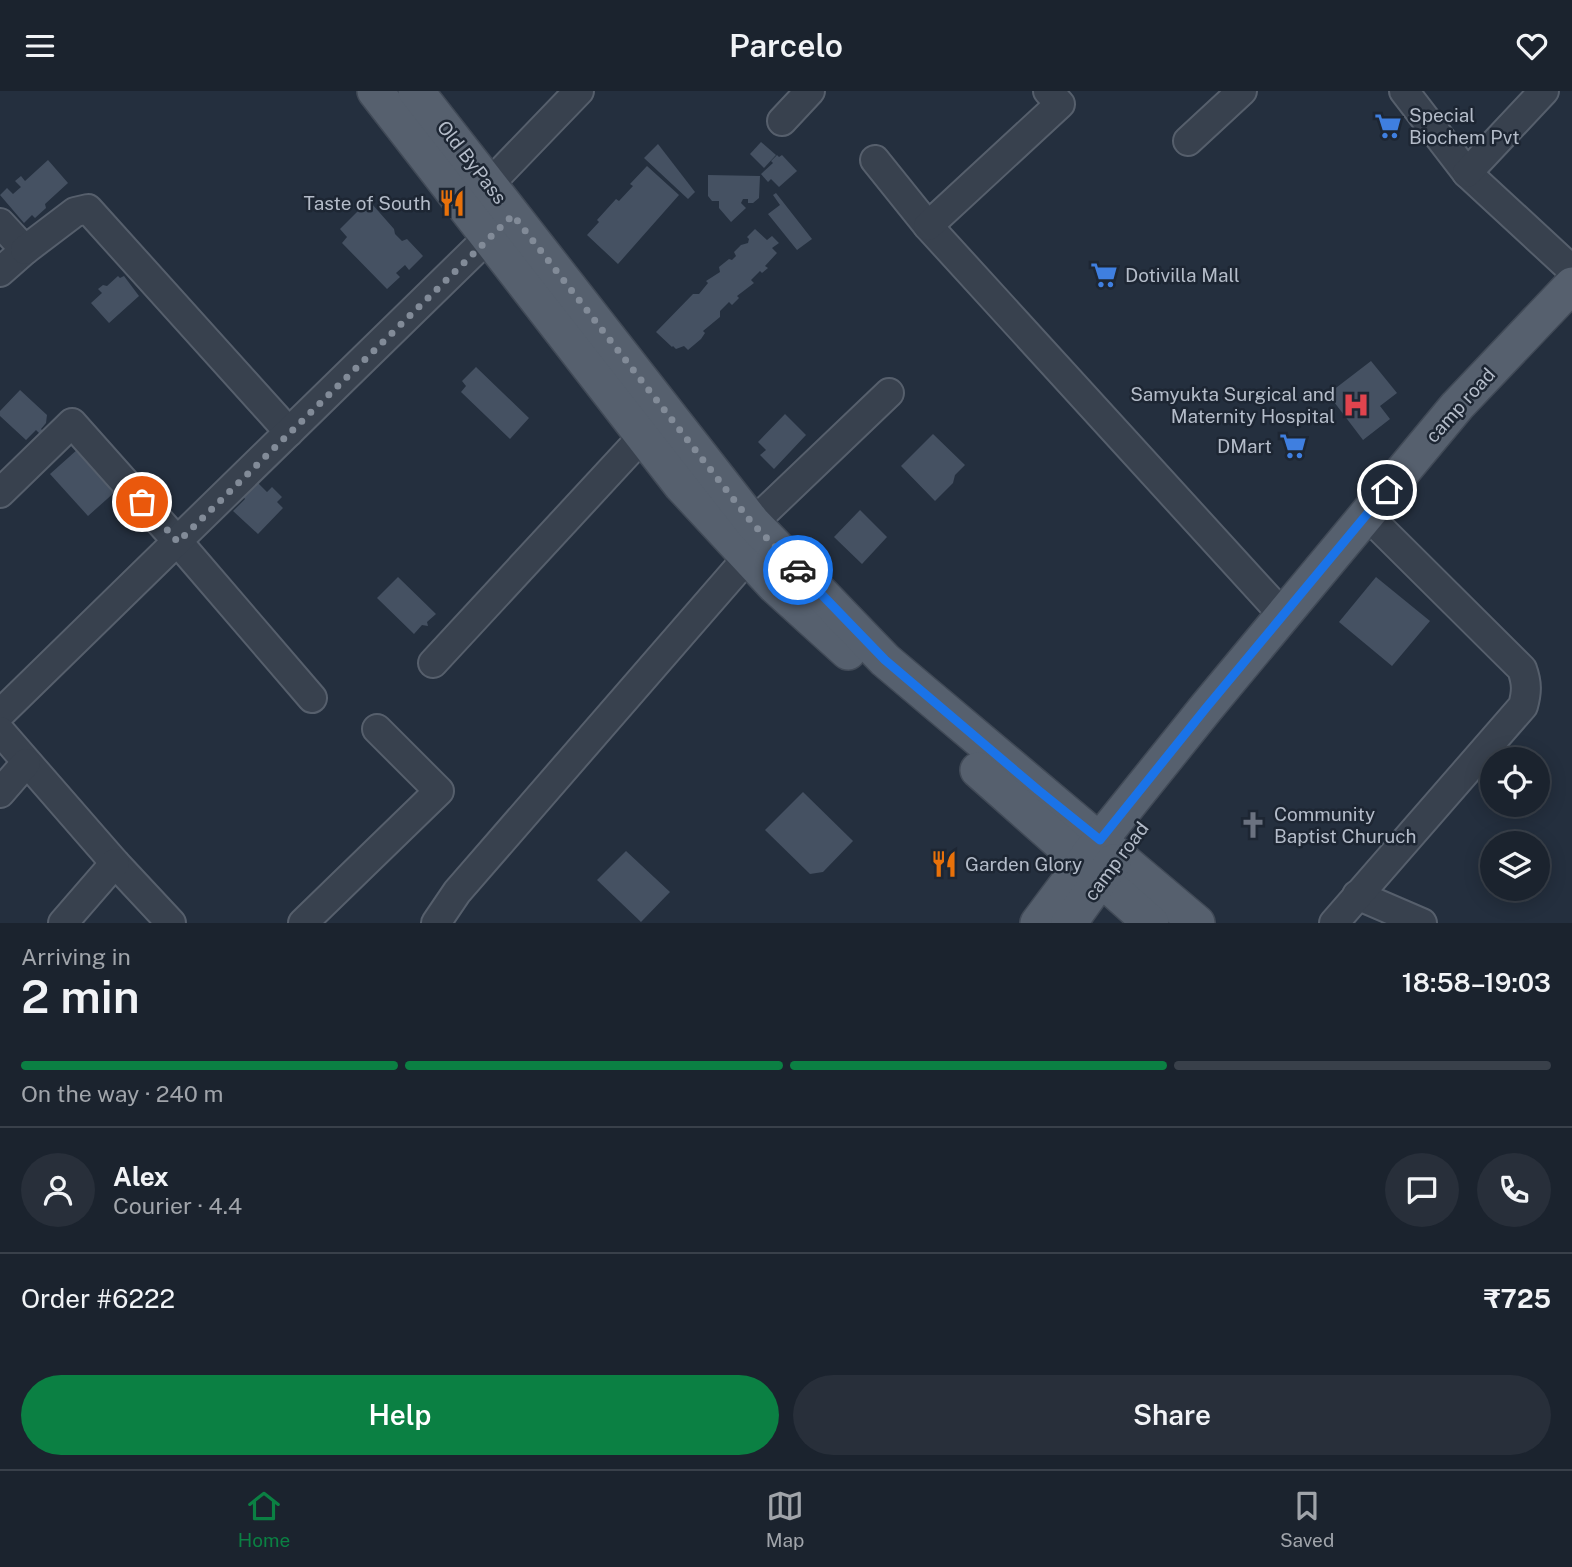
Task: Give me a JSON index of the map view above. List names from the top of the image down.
{
  "streets": {
    "main road": ["Old ByPass", "camp road"]
  },
  "crossings": [
    ["Old ByPass", "camp road"]
  ],
  "places": {
    "supermarket": ["Special Biochem Pvt", "Dotivilla Mall", "DMart"],
    "restaurant": ["Taste of South", "Garden Glory"],
    "hospital": ["Samyukta Surgical and Maternity Hospital"],
    "church": ["Community Baptist Churuch"]
  },
  "page": {
    "header": "Parcelo",
    "heading": ["2 min", "Arriving in", "18:58–19:03"],
    "panel": [
      "Alex",
      "Courier · 4.4",
      "Order #6222",
      "₹725"
    ],
    "bar": "On the way · 240 m",
    "buttons": ["Help", "Share"],
    "tabs": ["Home", "Map", "Saved"]
  }
}
